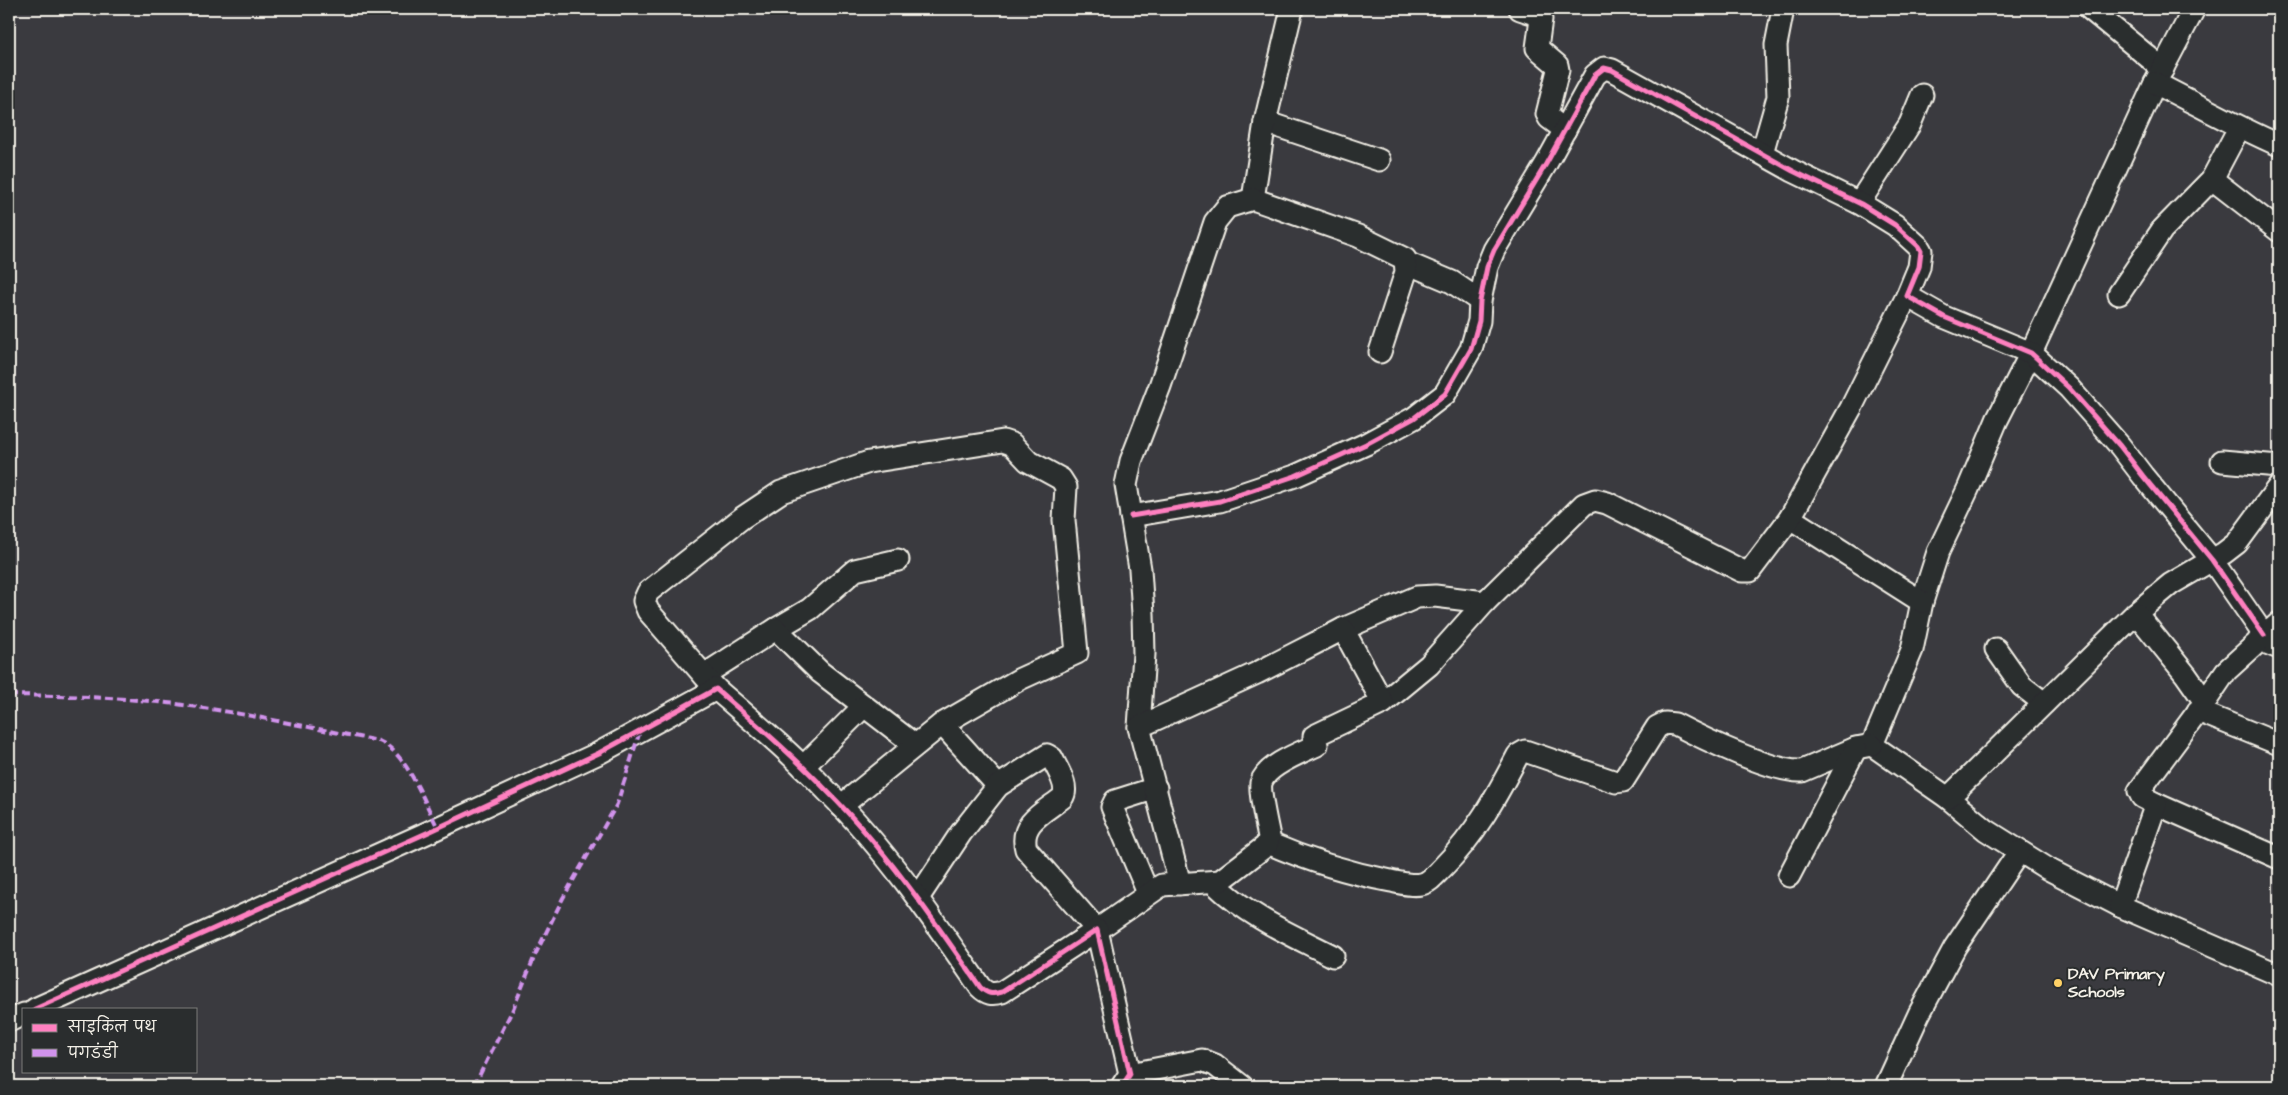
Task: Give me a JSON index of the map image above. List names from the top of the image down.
{
  "places": ["DAV Primary Schools"],
  "legend": ["साइकिल पथ", "पगडंडी"]
}
